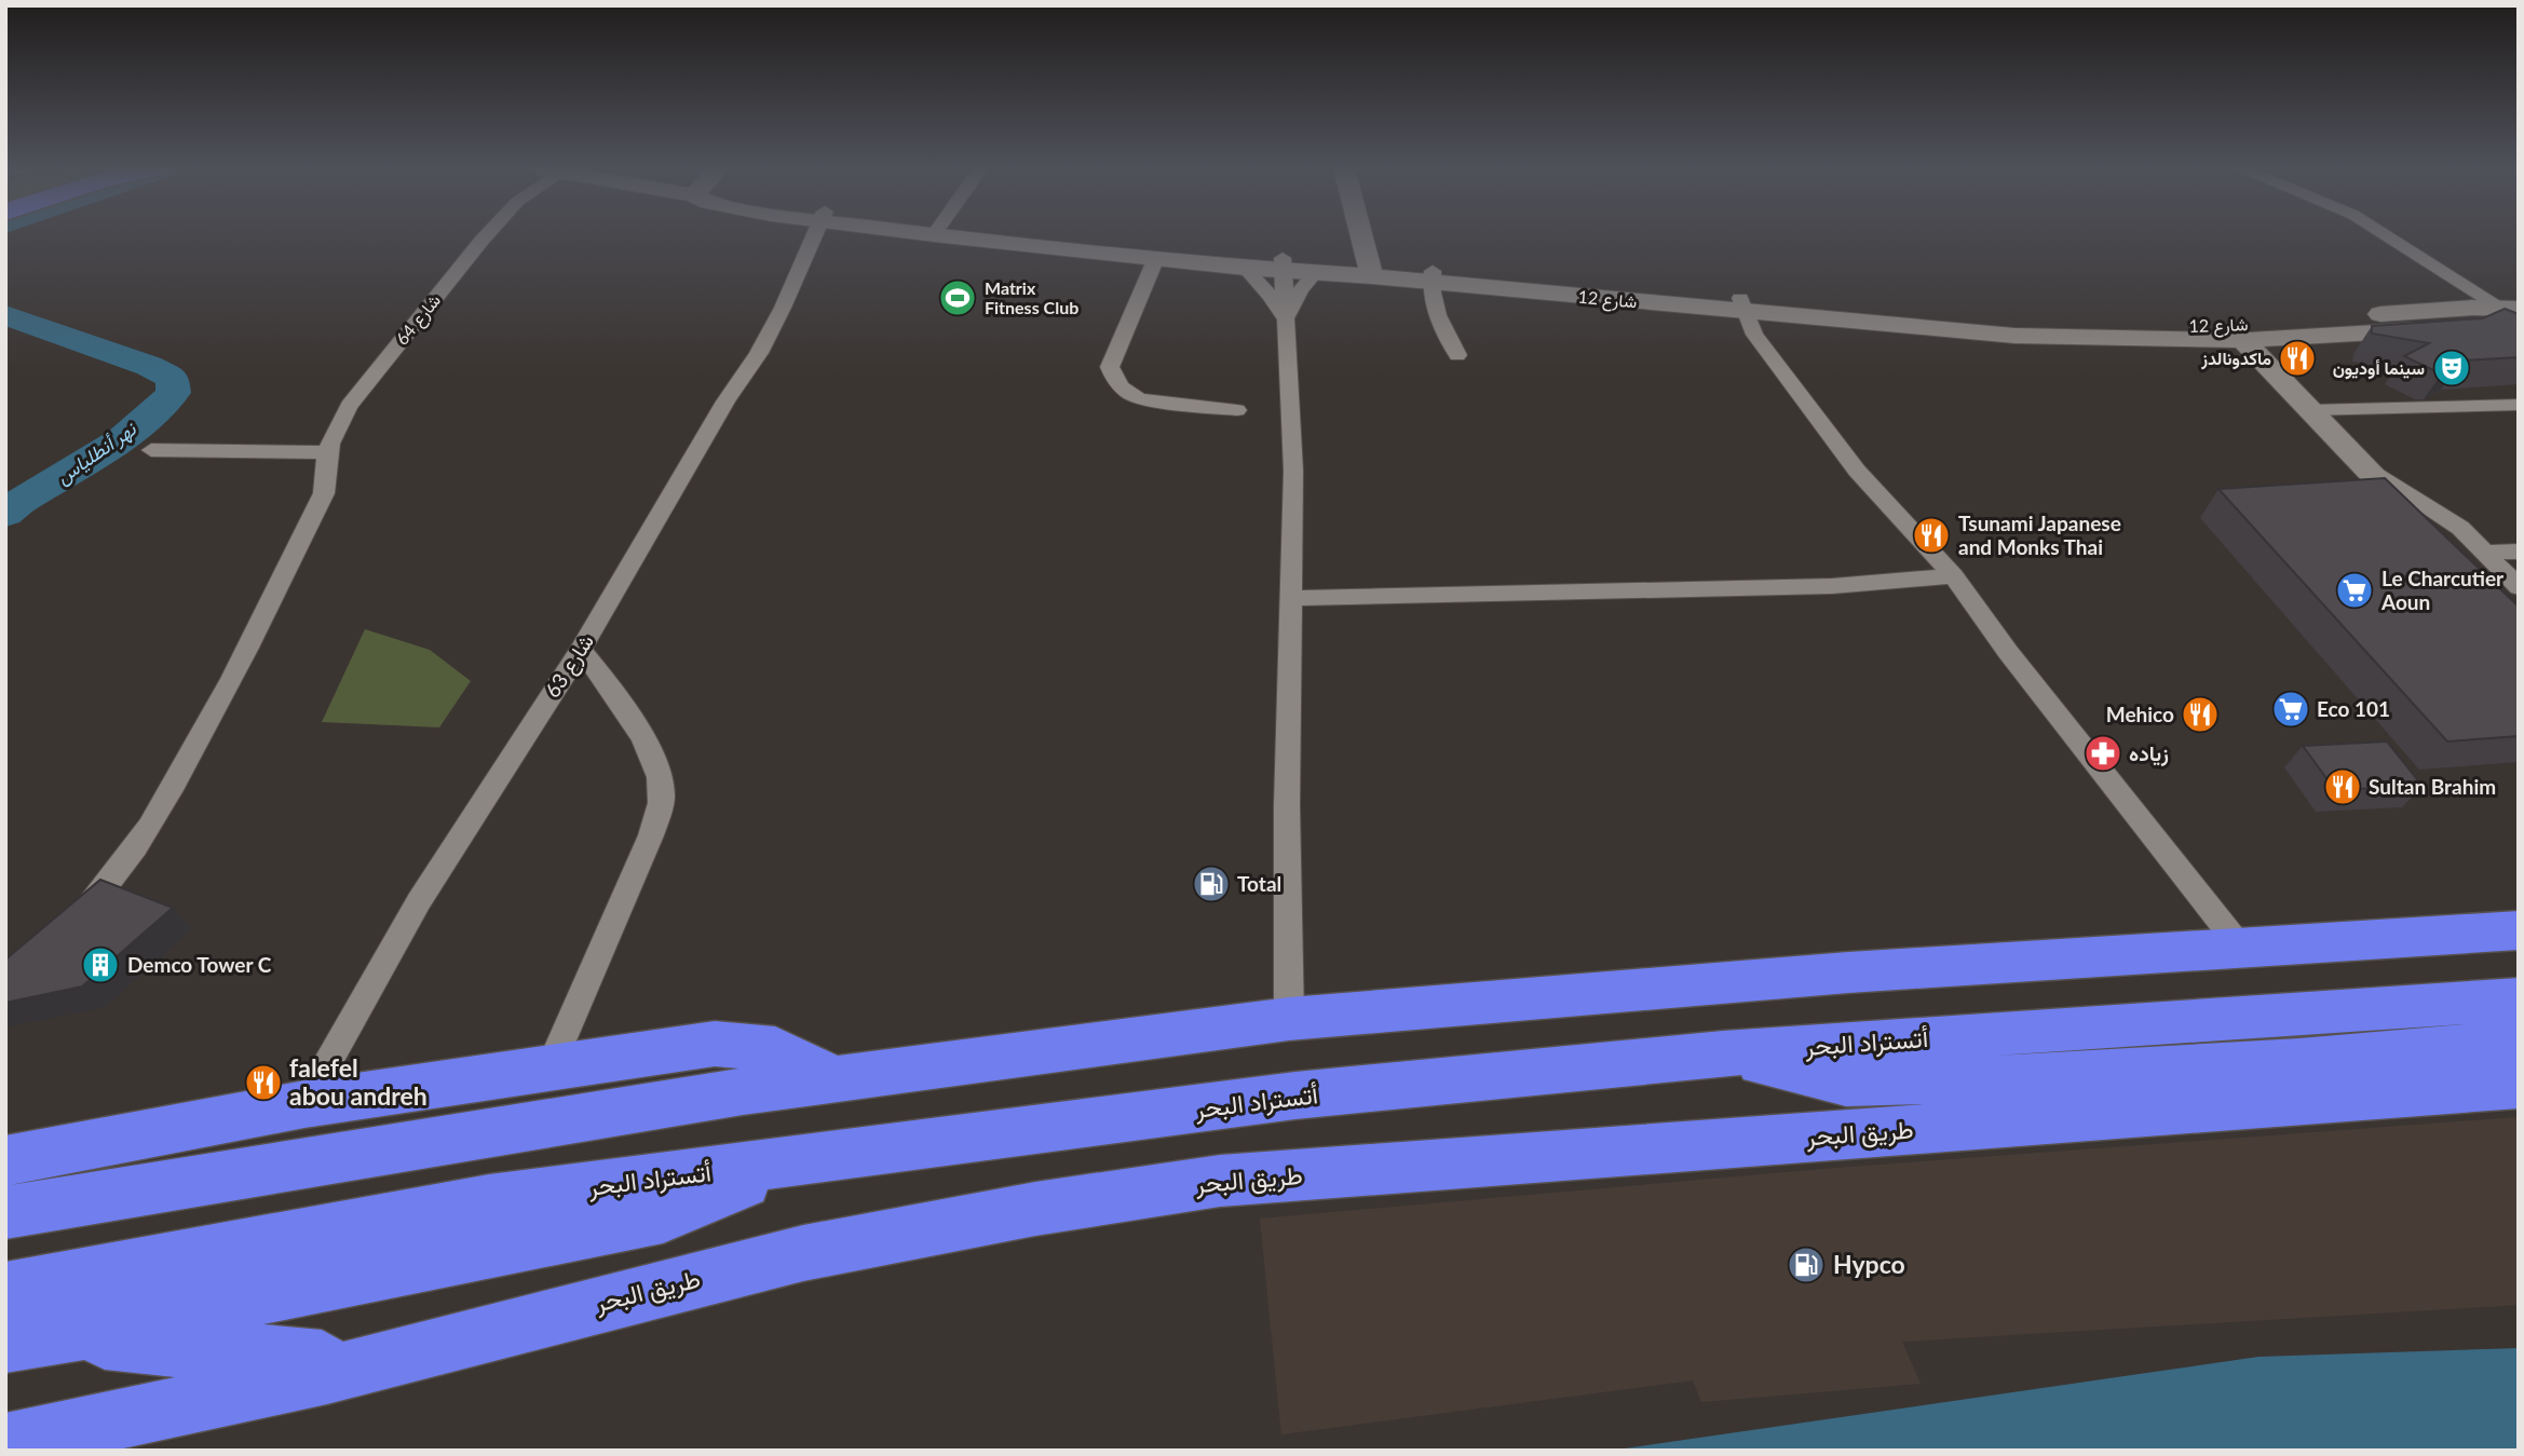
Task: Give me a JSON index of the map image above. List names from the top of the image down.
{
  "streets": {
    "highway": ["أتستراد البحر", "طريق البحر"],
    "street": ["شارع 12", "شارع 64", "شارع 63"]
  },
  "water": ["نهر أنطلياس"],
  "places": {
    "sports": ["Matrix Fitness Club"],
    "restaurant": [
      "ماكدونالدز",
      "Tsunami Japanese and Monks Thai",
      "Mehico",
      "Sultan Brahim",
      "falefel abou andreh"
    ],
    "theatre": ["سينما أوديون"],
    "supermarket": ["Le Charcutier Aoun", "Eco 101"],
    "pharmacy": ["زياده"],
    "fuel station": ["Total", "Hypco"],
    "building": ["Demco Tower C"]
  }
}
